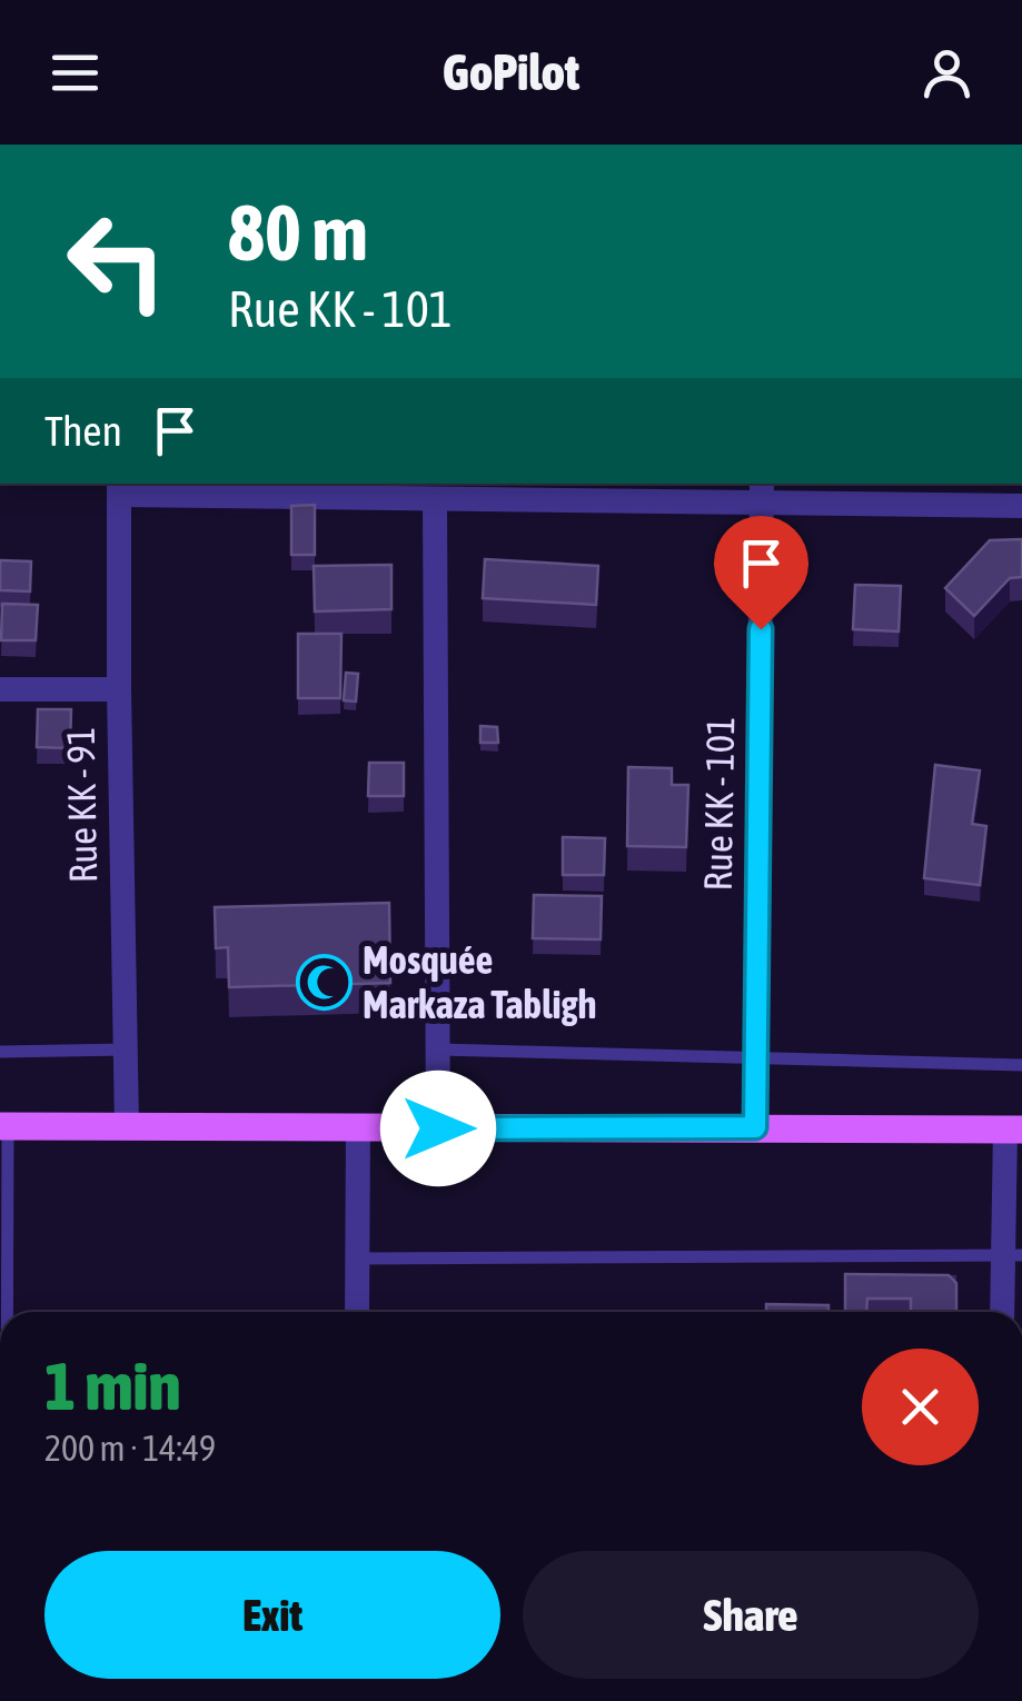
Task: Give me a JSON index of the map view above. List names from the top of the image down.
{
  "streets": {
    "street": ["Rue KK - 101", "Rue KK - 91"]
  },
  "places": {
    "mosque": ["Mosquée Markaza Tabligh"]
  },
  "page": {
    "header": "GoPilot",
    "turn": ["80 m", "Rue KK - 101"],
    "then": "Then",
    "heading": ["1 min", "200 m · 14:49"],
    "buttons": ["Exit", "Share"]
  }
}
